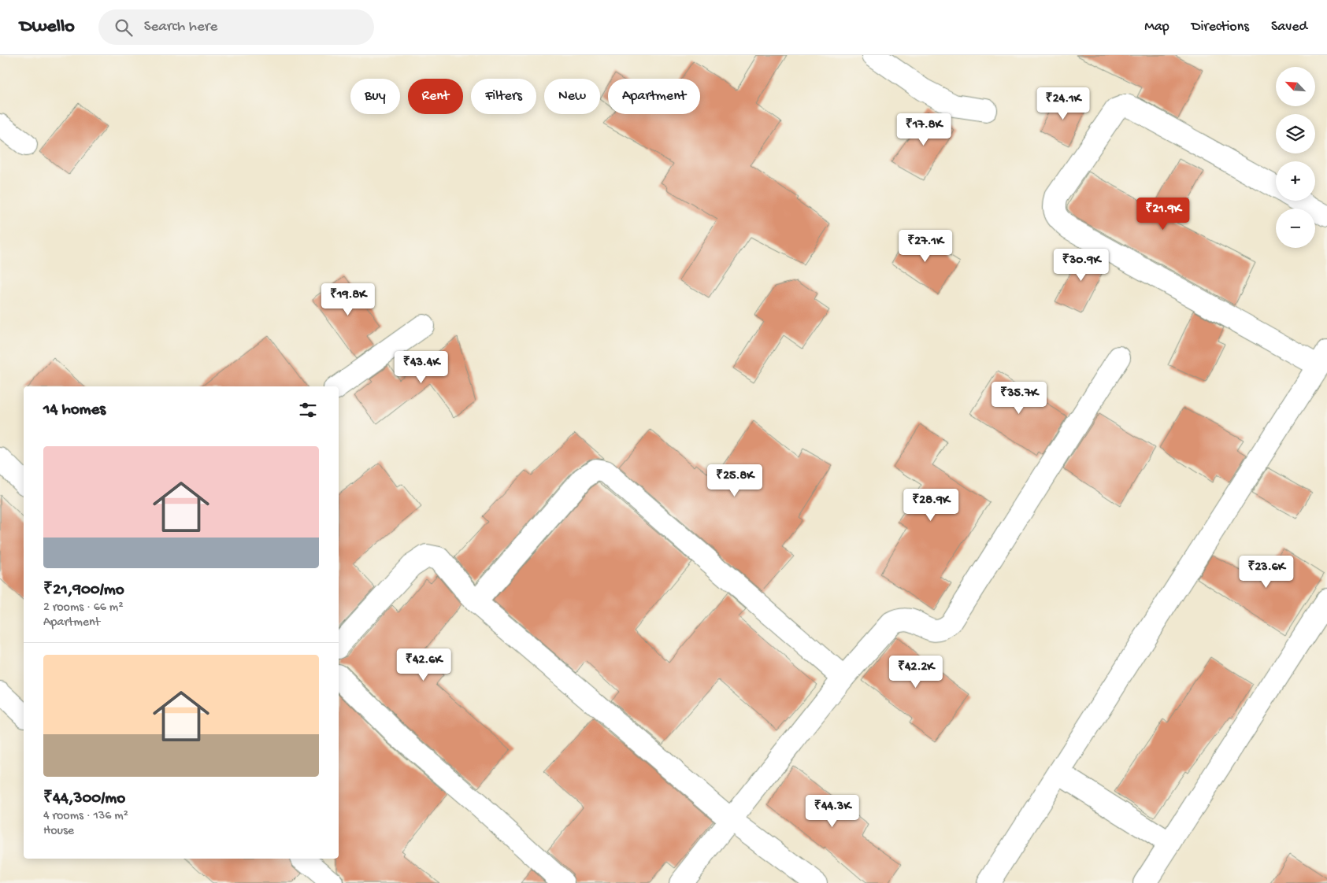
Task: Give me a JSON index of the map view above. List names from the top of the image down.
{
  "north": "top left",
  "page": {
    "header": "Dwello",
    "search": "Search here",
    "nav": ["Map", "Directions", "Saved"],
    "map_buttons": ["+", "−"],
    "chip": [
      "Buy",
      "Rent",
      "Filters",
      "New",
      "Apartment"
    ],
    "price": [
      "₹24.1K",
      "₹17.8K",
      "₹21.9K",
      "₹27.1K",
      "₹30.9K",
      "₹19.8K",
      "₹43.4K",
      "₹35.7K",
      "₹25.8K",
      "₹28.9K",
      "₹23.6K",
      "₹42.6K",
      "₹42.2K",
      "₹44.3K"
    ],
    "heading": "14 homes",
    "list": [
      {
        "name": "₹21,900/mo",
        "note": "2 rooms · 66 m² · Apartment"
      },
      {
        "name": "₹44,300/mo",
        "note": "4 rooms · 136 m² · House"
      }
    ]
  }
}
